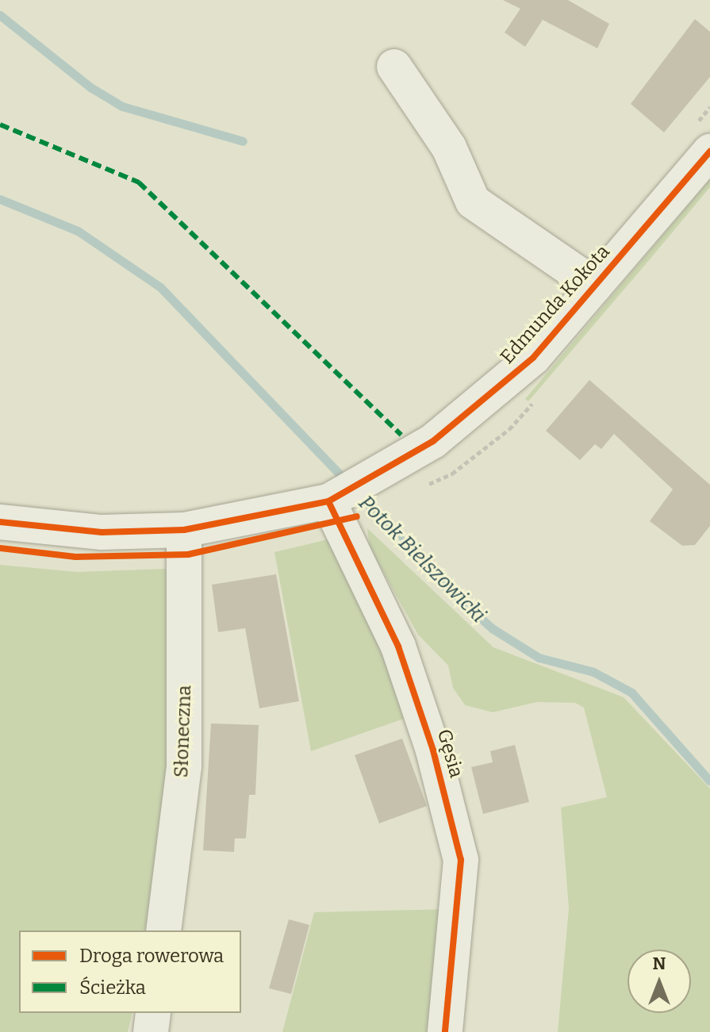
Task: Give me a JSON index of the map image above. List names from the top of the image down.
{
  "streets": {
    "street": ["Edmunda Kokota", "Słoneczna", "Gęsia"]
  },
  "crossings": [
    ["Edmunda Kokota", "Słoneczna"],
    ["Edmunda Kokota", "Gęsia"]
  ],
  "water": ["Potok Bielszowicki"],
  "legend": ["Droga rowerowa", "Ścieżka"],
  "north": "top"
}
